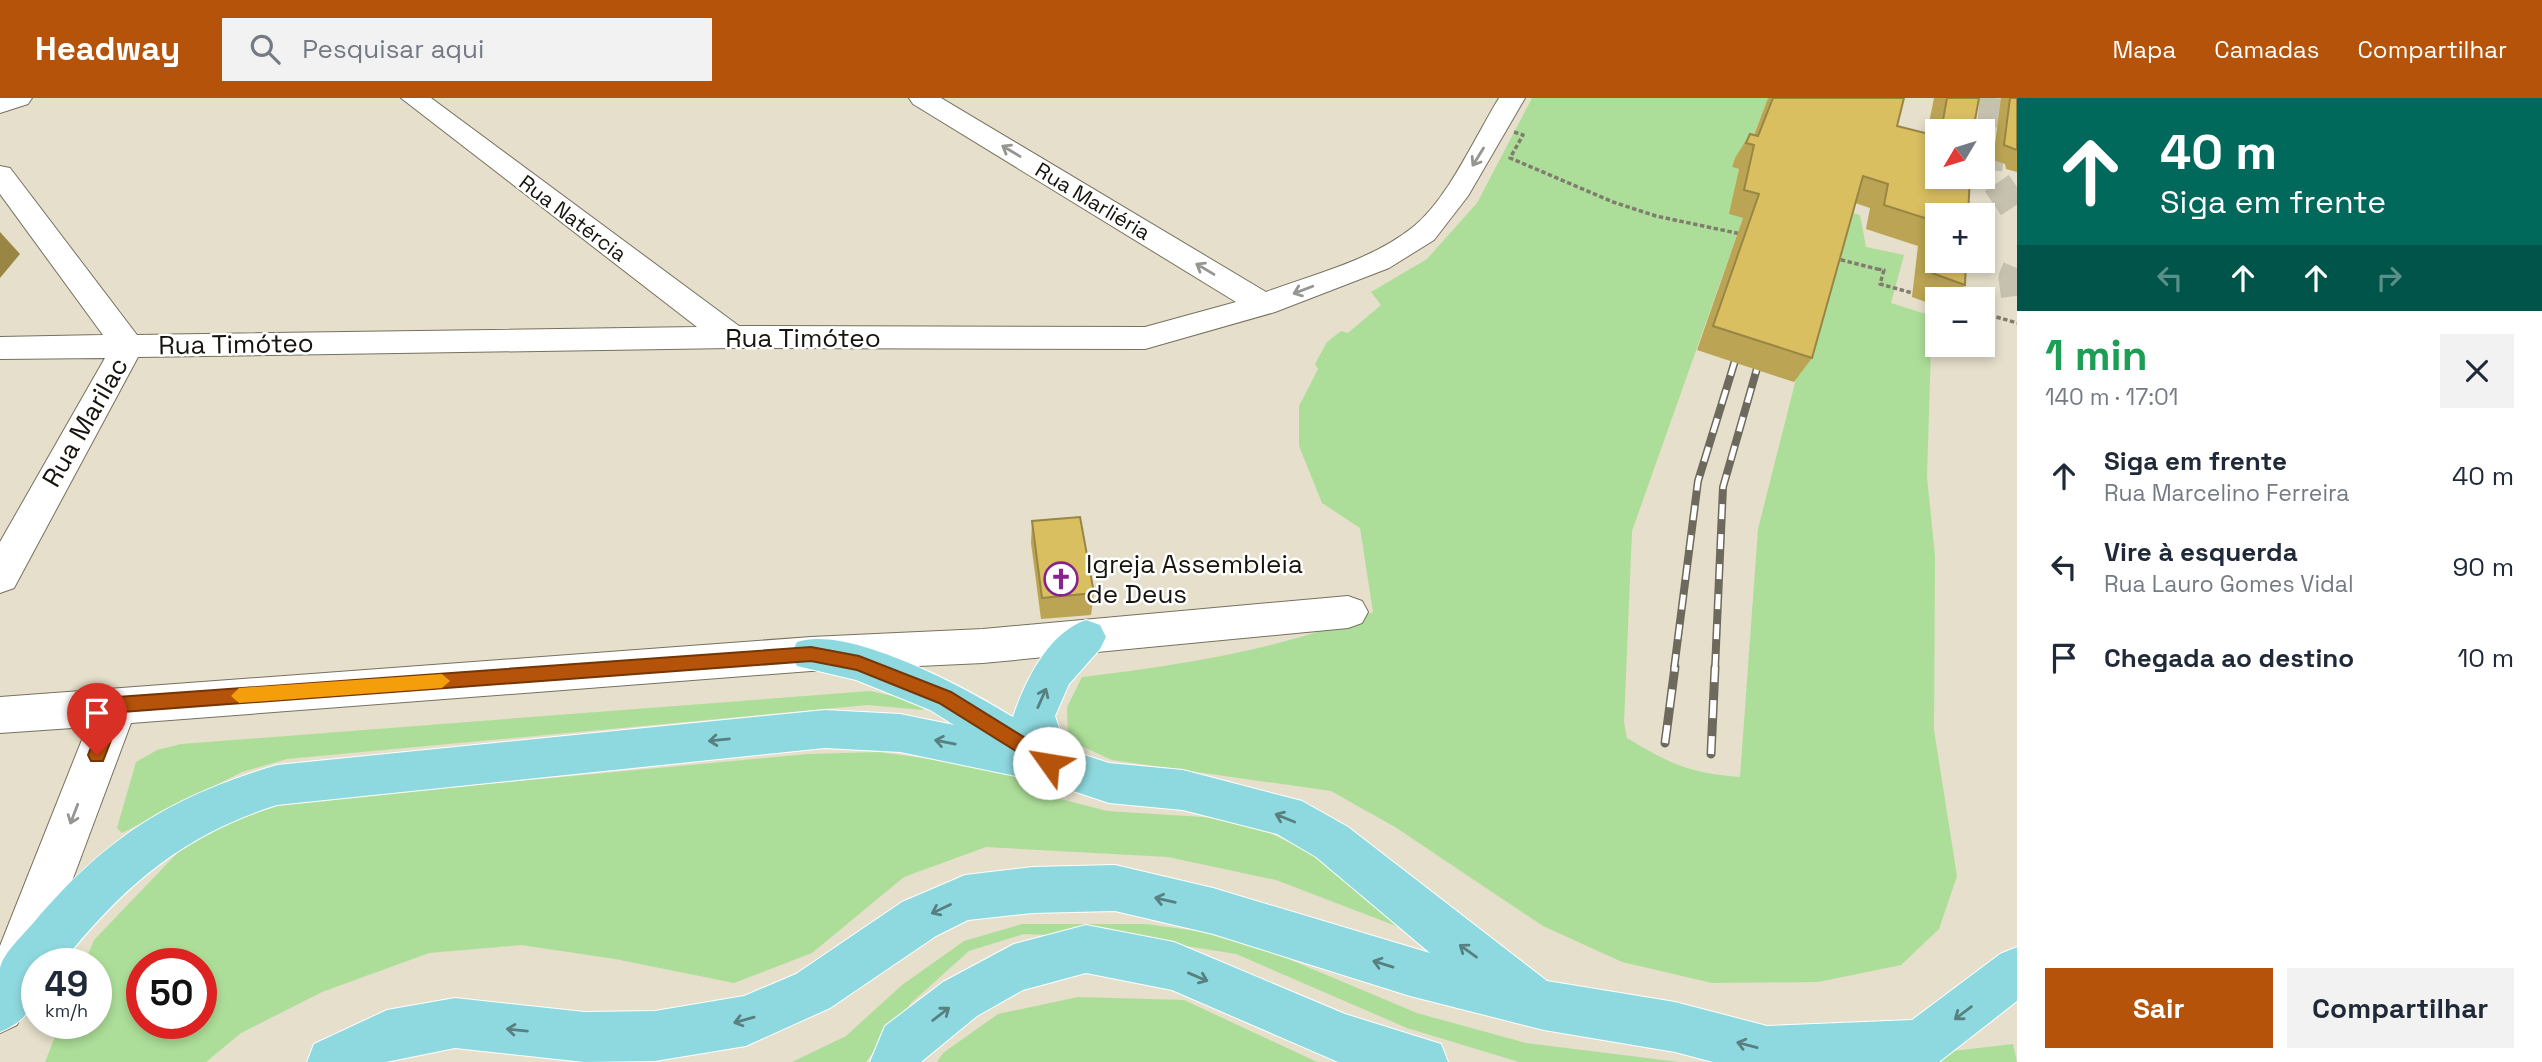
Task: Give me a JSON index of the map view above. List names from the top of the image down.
{
  "streets": {
    "street": [
      "Rua Marliéria",
      "Rua Natércia",
      "Rua Timóteo",
      "Rua Marilac"
    ]
  },
  "crossings": [
    ["Rua Marliéria", "Rua Timóteo"],
    ["Rua Natércia", "Rua Timóteo"],
    ["Rua Timóteo", "Rua Marilac"]
  ],
  "one_way": ["Rua Marliéria"],
  "places": {
    "church": ["Igreja Assembleia de Deus"]
  },
  "north": "bottom left",
  "page": {
    "header": "Headway",
    "search": "Pesquisar aqui",
    "nav": ["Mapa", "Camadas", "Compartilhar"],
    "turn": ["40 m", "Siga em frente"],
    "map_buttons": ["+", "−"],
    "heading": ["1 min", "140 m · 17:01"],
    "list": [
      {
        "name": "Siga em frente",
        "note": "Rua Marcelino Ferreira",
        "value": "40 m"
      },
      {
        "name": "Vire à esquerda",
        "note": "Rua Lauro Gomes Vidal",
        "value": "90 m"
      },
      {
        "name": "Chegada ao destino",
        "value": "10 m"
      }
    ],
    "speed": "49 km/h",
    "limit": "50",
    "buttons": ["Sair", "Compartilhar"]
  }
}
